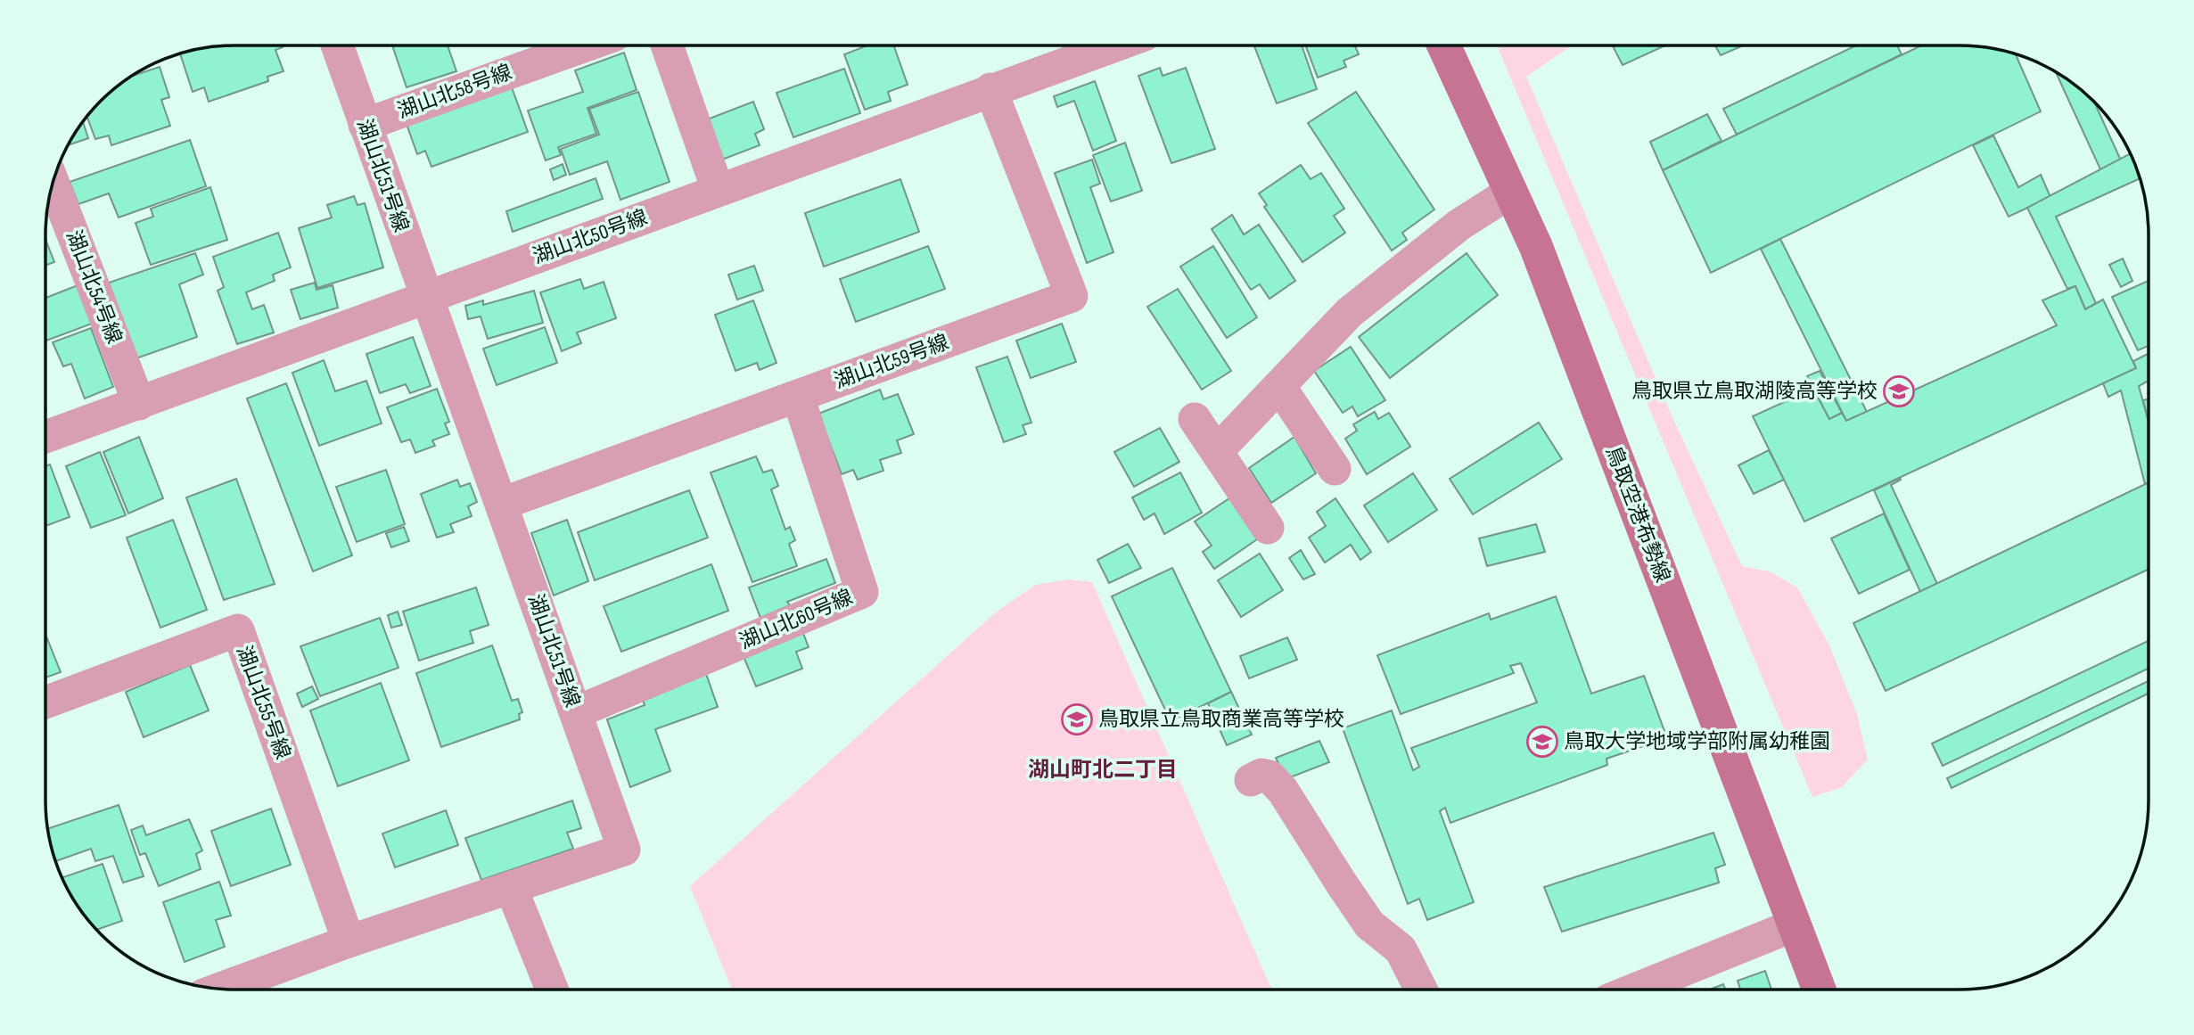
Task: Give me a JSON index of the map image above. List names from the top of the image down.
{
  "streets": {
    "main road": ["鳥取空港布勢線"],
    "street": [
      "湖山北58号線",
      "湖山北51号線",
      "湖山北50号線",
      "湖山北54号線",
      "湖山北59号線",
      "湖山北60号線",
      "湖山北55号線"
    ]
  },
  "crossings": [
    ["湖山北58号線", "湖山北51号線"],
    ["湖山北51号線", "湖山北50号線"],
    ["湖山北51号線", "湖山北59号線"],
    ["湖山北51号線", "湖山北60号線"],
    ["湖山北51号線", "湖山北55号線"],
    ["湖山北50号線", "湖山北54号線"],
    ["湖山北50号線", "湖山北59号線"],
    ["湖山北59号線", "湖山北60号線"]
  ],
  "districts": ["湖山町北二丁目"],
  "places": {
    "school or university": ["鳥取県立鳥取湖陵高等学校", "鳥取県立鳥取商業高等学校", "鳥取大学地域学部附属幼稚園"]
  }
}
